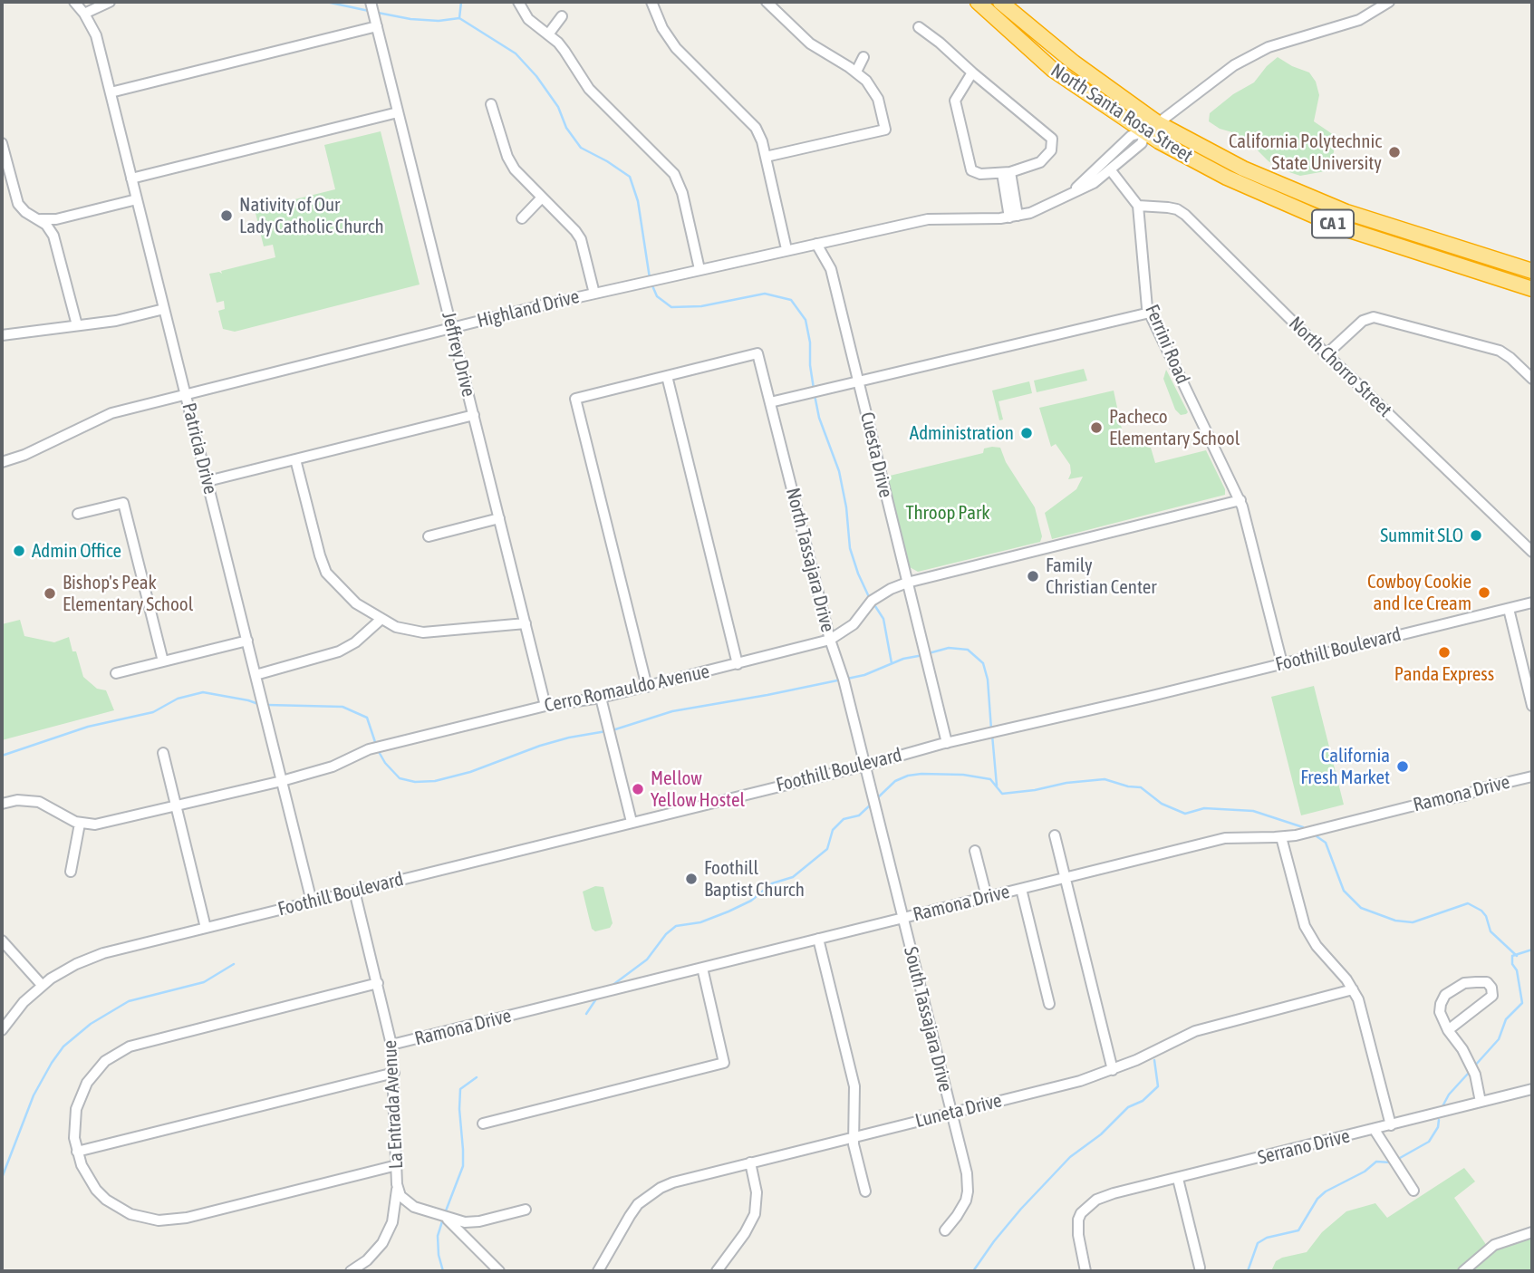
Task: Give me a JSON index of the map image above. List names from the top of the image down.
{
  "streets": {
    "highway": ["North Santa Rosa Street", "CA 1"],
    "street": [
      "Highland Drive",
      "Ferrini Road",
      "Jeffrey Drive",
      "North Chorro Street",
      "Patricia Drive",
      "Cuesta Drive",
      "North Tassajara Drive",
      "Foothill Boulevard",
      "Cerro Romauldo Avenue",
      "Ramona Drive",
      "South Tassajara Drive",
      "La Entrada Avenue",
      "Luneta Drive",
      "Serrano Drive"
    ]
  },
  "crossings": [
    ["North Santa Rosa Street", "Highland Drive"],
    ["Highland Drive", "Jeffrey Drive"],
    ["Highland Drive", "Patricia Drive"],
    ["Highland Drive", "Cuesta Drive"],
    ["Ferrini Road", "North Chorro Street"],
    ["Ferrini Road", "Foothill Boulevard"],
    ["Ferrini Road", "Cerro Romauldo Avenue"],
    ["Jeffrey Drive", "Cerro Romauldo Avenue"],
    ["Patricia Drive", "Foothill Boulevard"],
    ["Patricia Drive", "Cerro Romauldo Avenue"],
    ["Cuesta Drive", "Foothill Boulevard"],
    ["Cuesta Drive", "Cerro Romauldo Avenue"],
    ["North Tassajara Drive", "Foothill Boulevard"],
    ["North Tassajara Drive", "Cerro Romauldo Avenue"],
    ["North Tassajara Drive", "South Tassajara Drive"],
    ["Foothill Boulevard", "South Tassajara Drive"],
    ["Foothill Boulevard", "La Entrada Avenue"],
    ["Ramona Drive", "South Tassajara Drive"],
    ["Ramona Drive", "La Entrada Avenue"],
    ["South Tassajara Drive", "Luneta Drive"]
  ],
  "parks": ["Throop Park"],
  "places": [
    "California Polytechnic State University",
    "Nativity of Our Lady Catholic Church",
    "Pacheco Elementary School",
    "Administration",
    "Summit SLO",
    "Admin Office",
    "Family Christian Center",
    "Cowboy Cookie and Ice Cream",
    "Bishop's Peak Elementary School",
    "Panda Express",
    "California Fresh Market",
    "Mellow Yellow Hostel",
    "Foothill Baptist Church"
  ]
}
